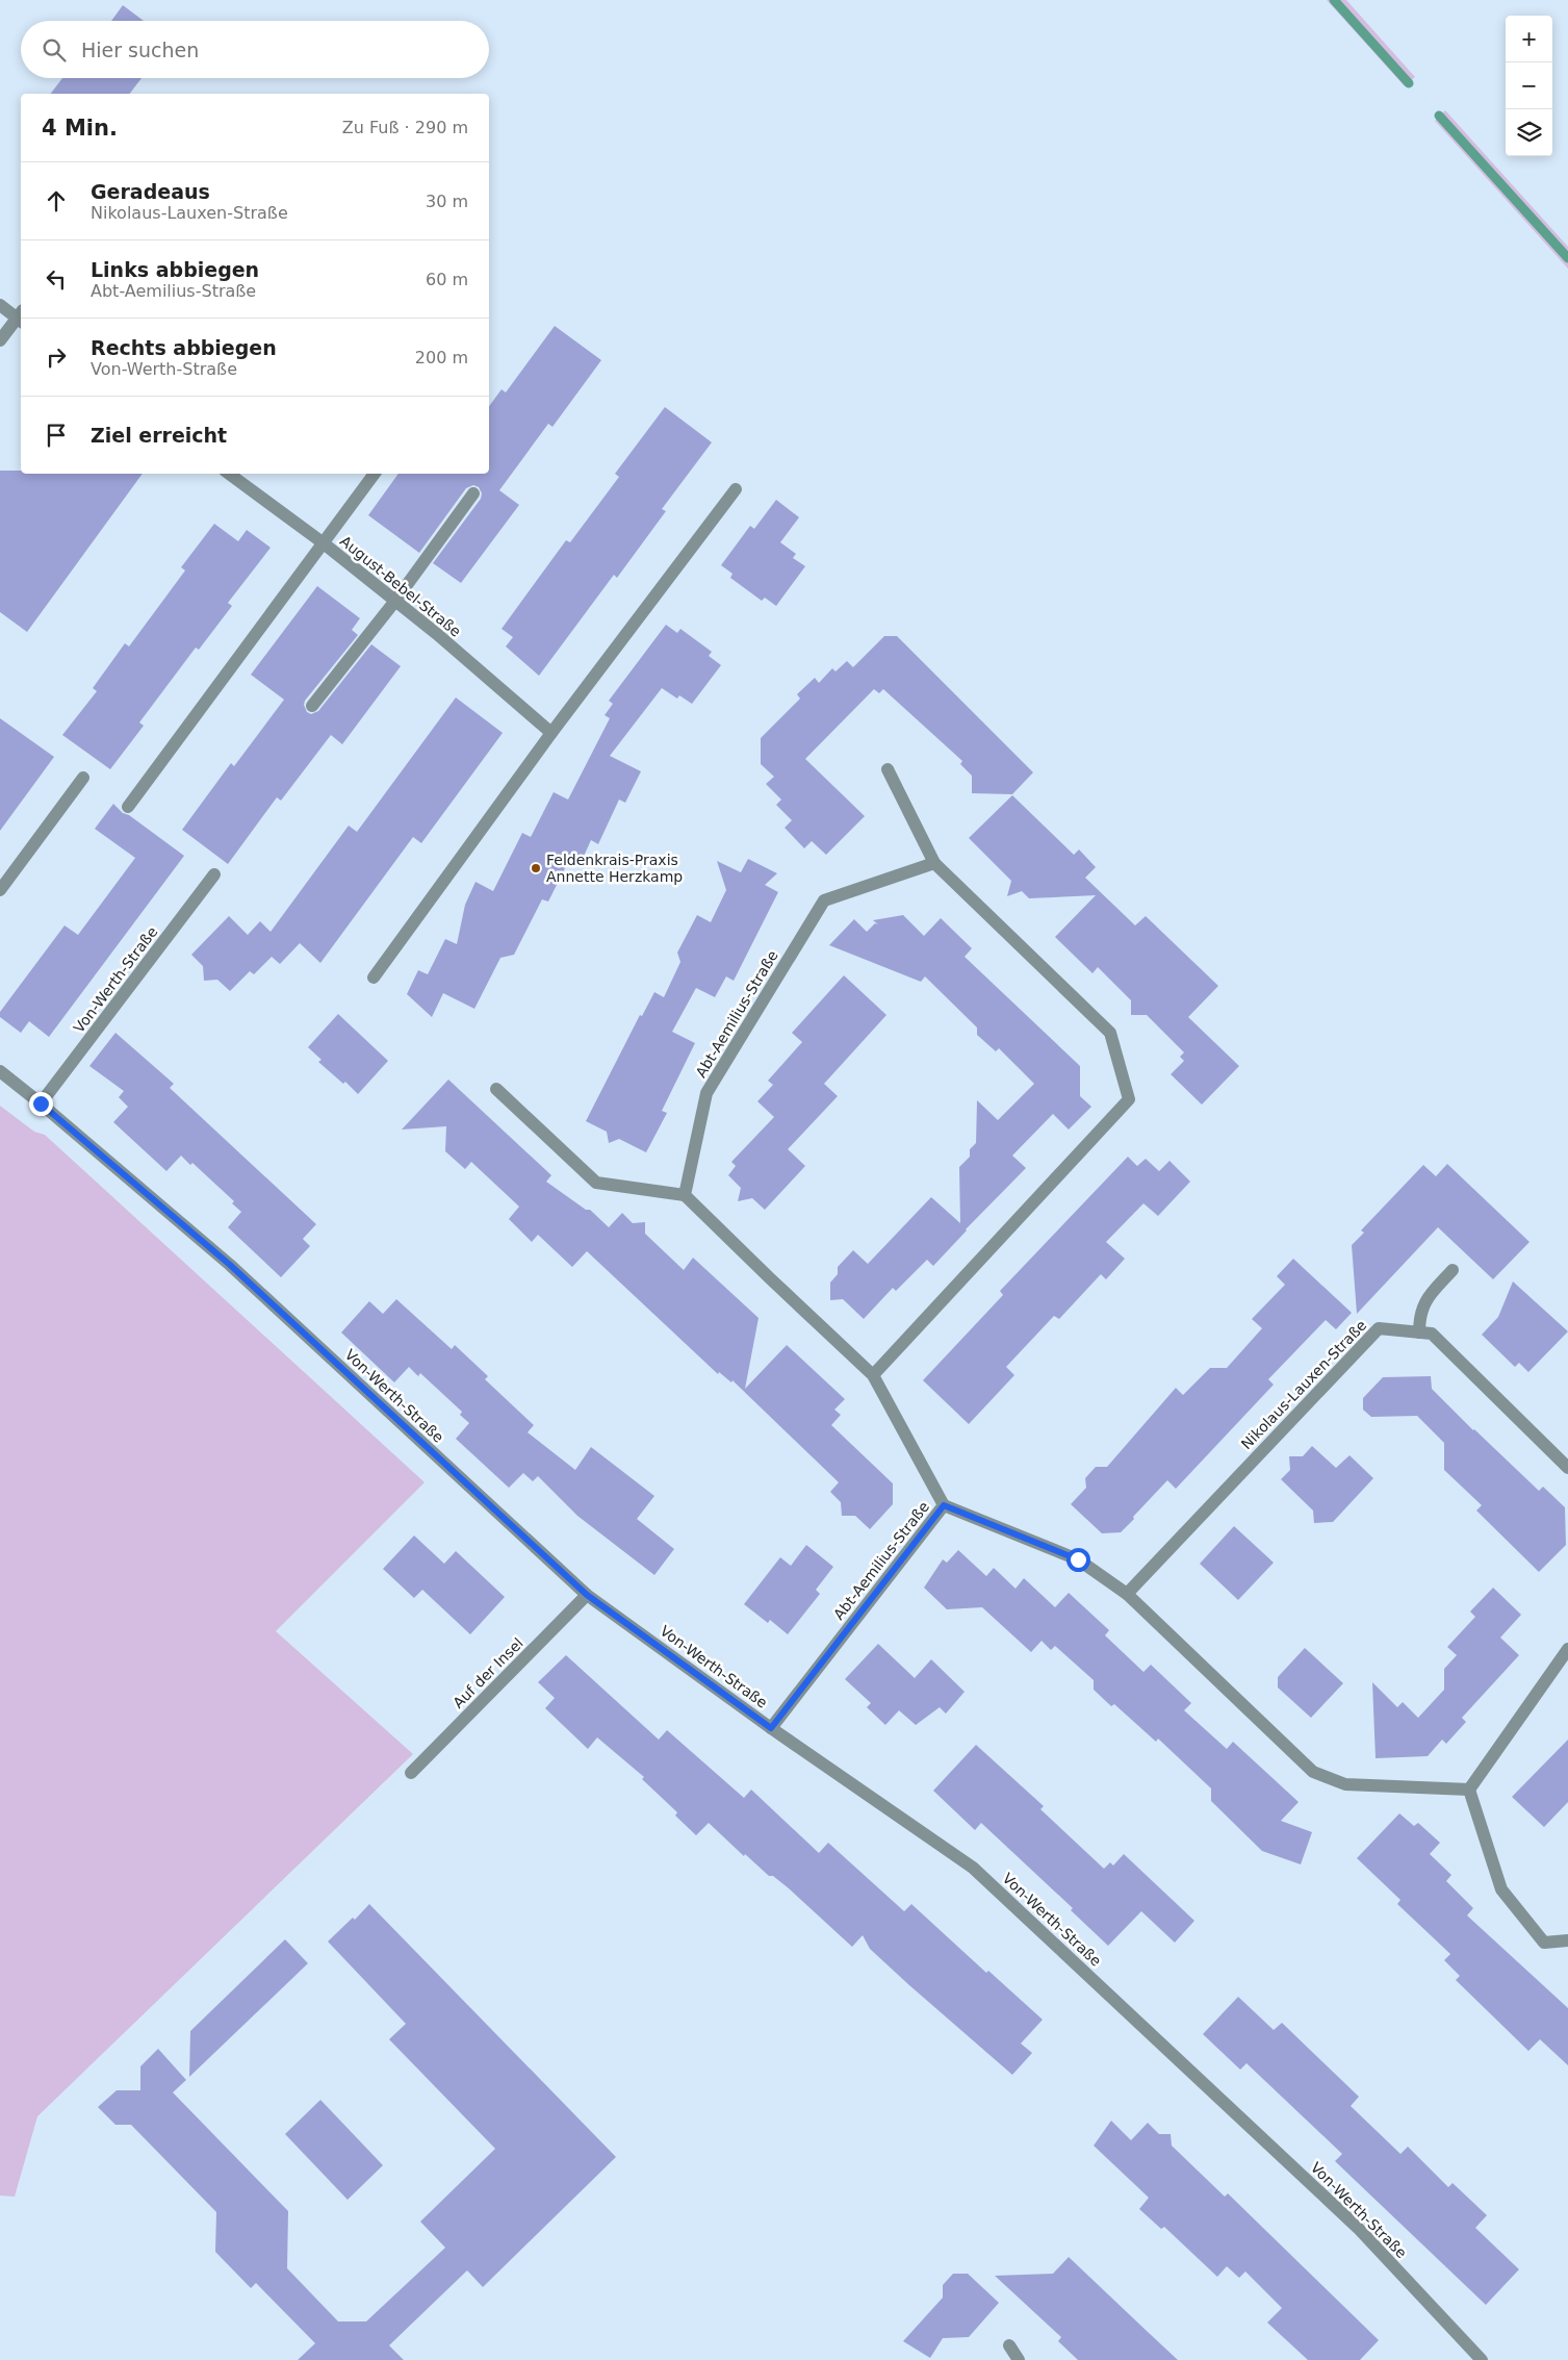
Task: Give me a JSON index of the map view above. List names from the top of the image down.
{
  "streets": {
    "street": [
      "August-Bebel-Straße",
      "Von-Werth-Straße",
      "Abt-Aemilius-Straße",
      "Nikolaus-Lauxen-Straße",
      "Auf der Insel"
    ]
  },
  "crossings": [
    ["Von-Werth-Straße", "Abt-Aemilius-Straße"],
    ["Von-Werth-Straße", "Auf der Insel"]
  ],
  "places": ["Feldenkrais-Praxis Annette Herzkamp"],
  "page": {
    "map_buttons": ["+", "−"],
    "search": "Hier suchen",
    "heading": ["4 Min.", "Zu Fuß · 290 m"],
    "list": [
      ["Geradeaus", "Nikolaus-Lauxen-Straße", "30 m"],
      ["Links abbiegen", "Abt-Aemilius-Straße", "60 m"],
      ["Rechts abbiegen", "Von-Werth-Straße", "200 m"],
      "Ziel erreicht"
    ]
  }
}
